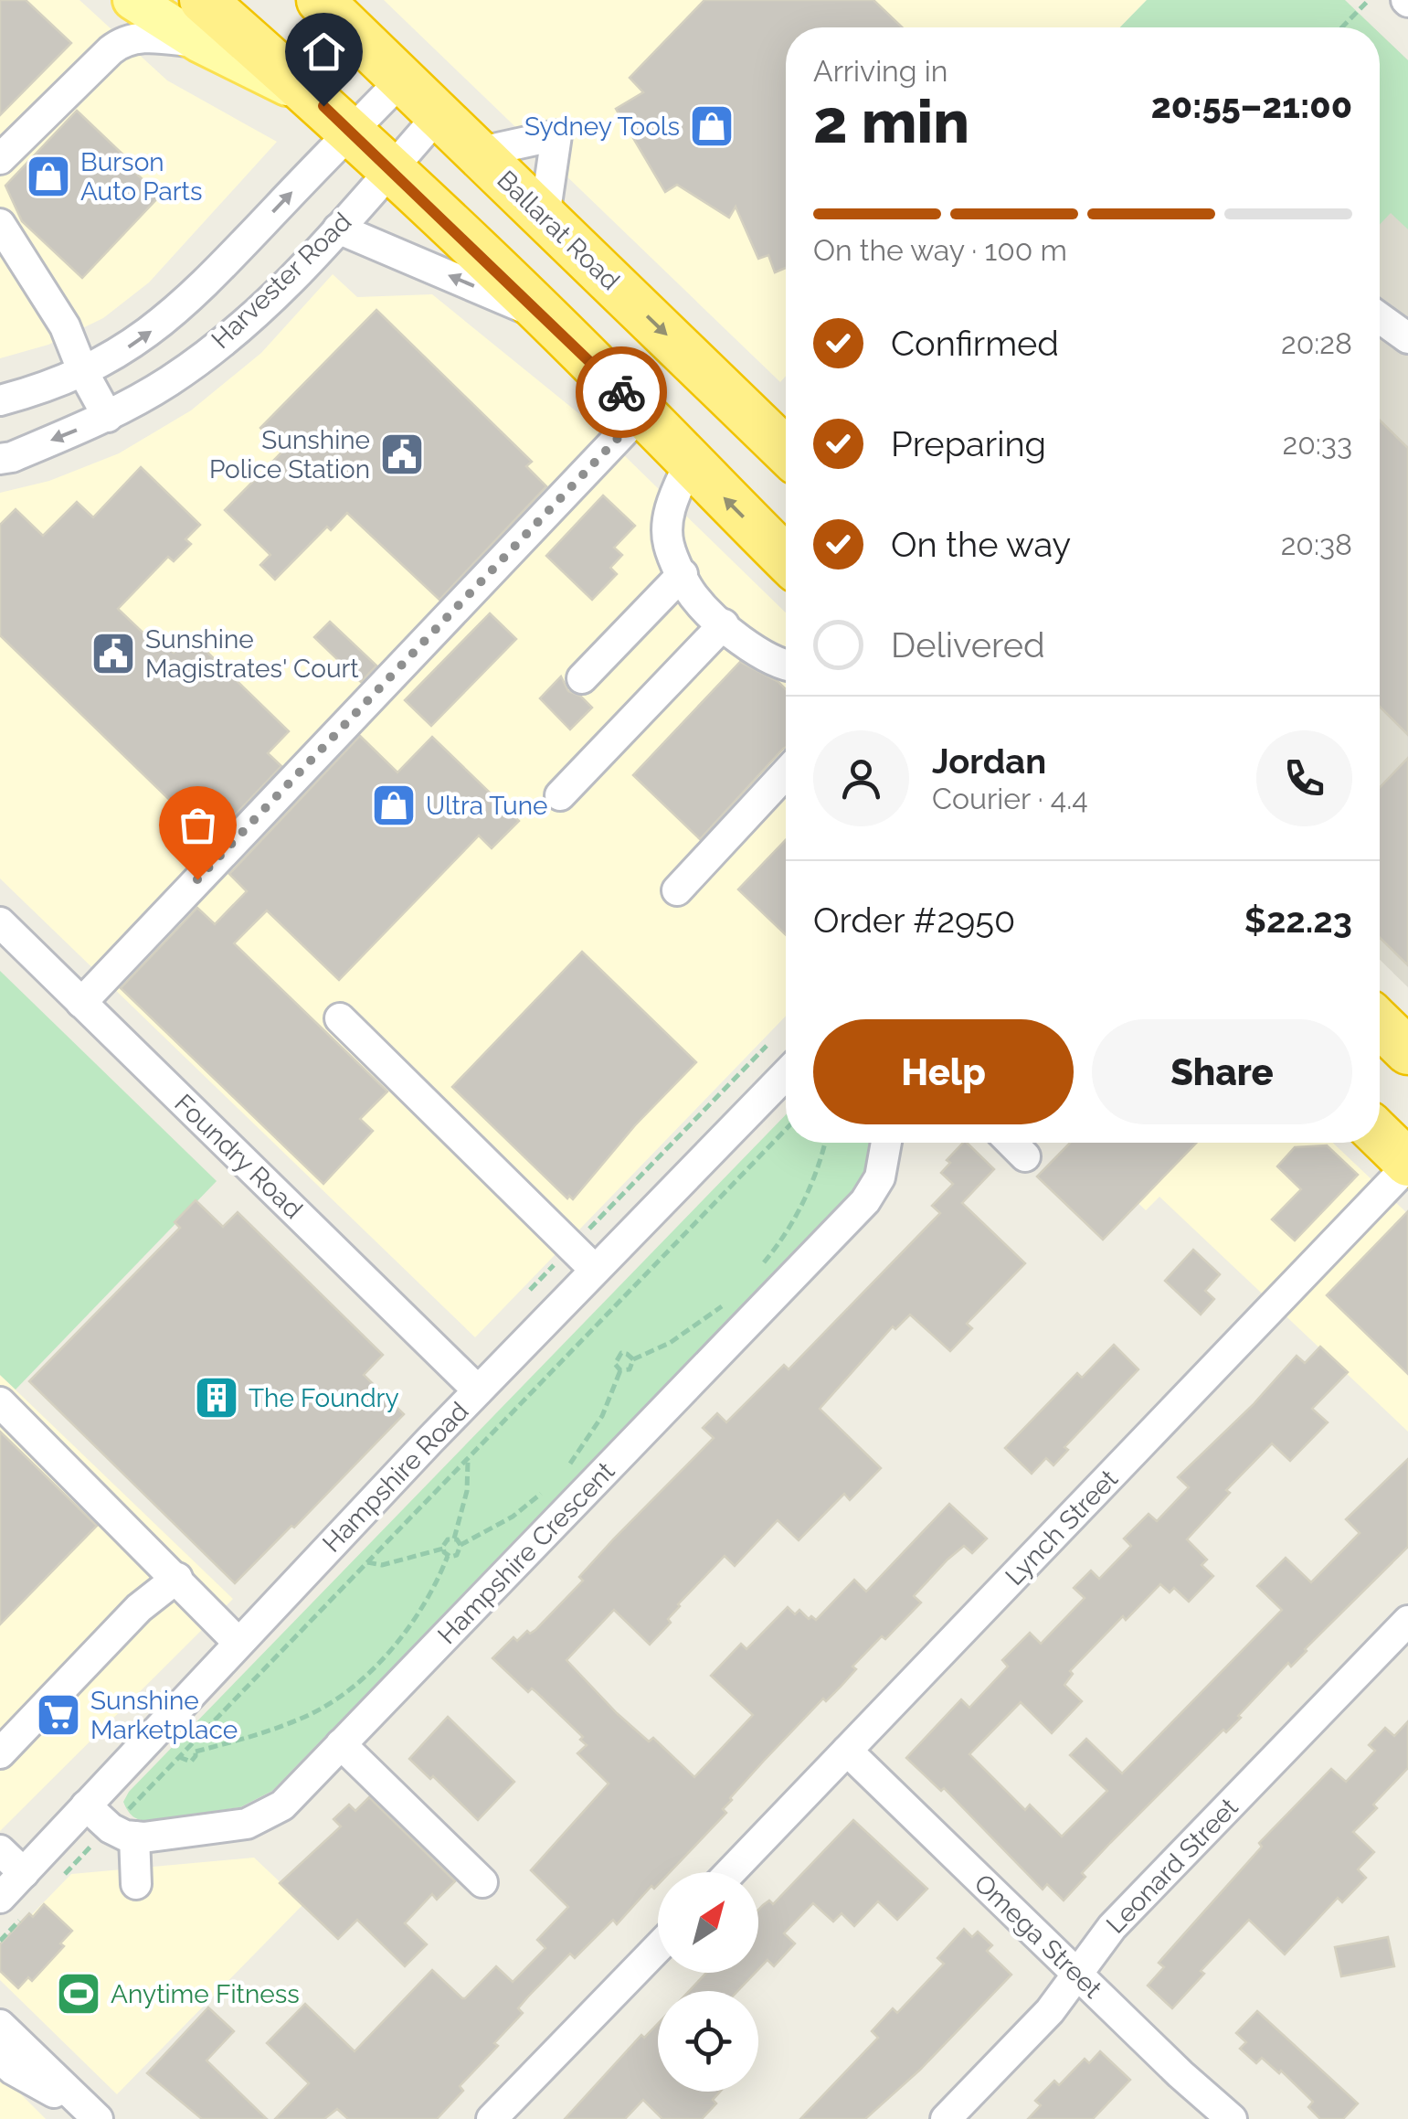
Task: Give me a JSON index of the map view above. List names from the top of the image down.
{
  "streets": {
    "highway": ["Ballarat Road"],
    "street": [
      "Harvester Road",
      "Foundry Road",
      "Hampshire Road",
      "Lynch Street",
      "Hampshire Crescent",
      "Leonard Street",
      "Omega Street"
    ]
  },
  "crossings": [
    ["Ballarat Road", "Harvester Road"],
    ["Foundry Road", "Hampshire Road"],
    ["Lynch Street", "Omega Street"],
    ["Leonard Street", "Omega Street"]
  ],
  "places": {
    "shop": ["Sydney Tools", "Burson Auto Parts", "Ultra Tune"],
    "public building": ["Sunshine Police Station", "Sunshine Magistrates' Court"],
    "building": ["The Foundry"],
    "supermarket": ["Sunshine Marketplace"],
    "sports": ["Anytime Fitness"]
  },
  "north": "top right",
  "page": {
    "heading": ["2 min", "Arriving in", "20:55–21:00"],
    "panel": [
      "Jordan",
      "Courier · 4.4",
      "Order #2950",
      "$22.23"
    ],
    "bar": "On the way · 100 m",
    "list": [
      ["Confirmed", "20:28"],
      ["Preparing", "20:33"],
      ["On the way", "20:38"],
      "Delivered"
    ],
    "buttons": ["Help", "Share"]
  }
}
